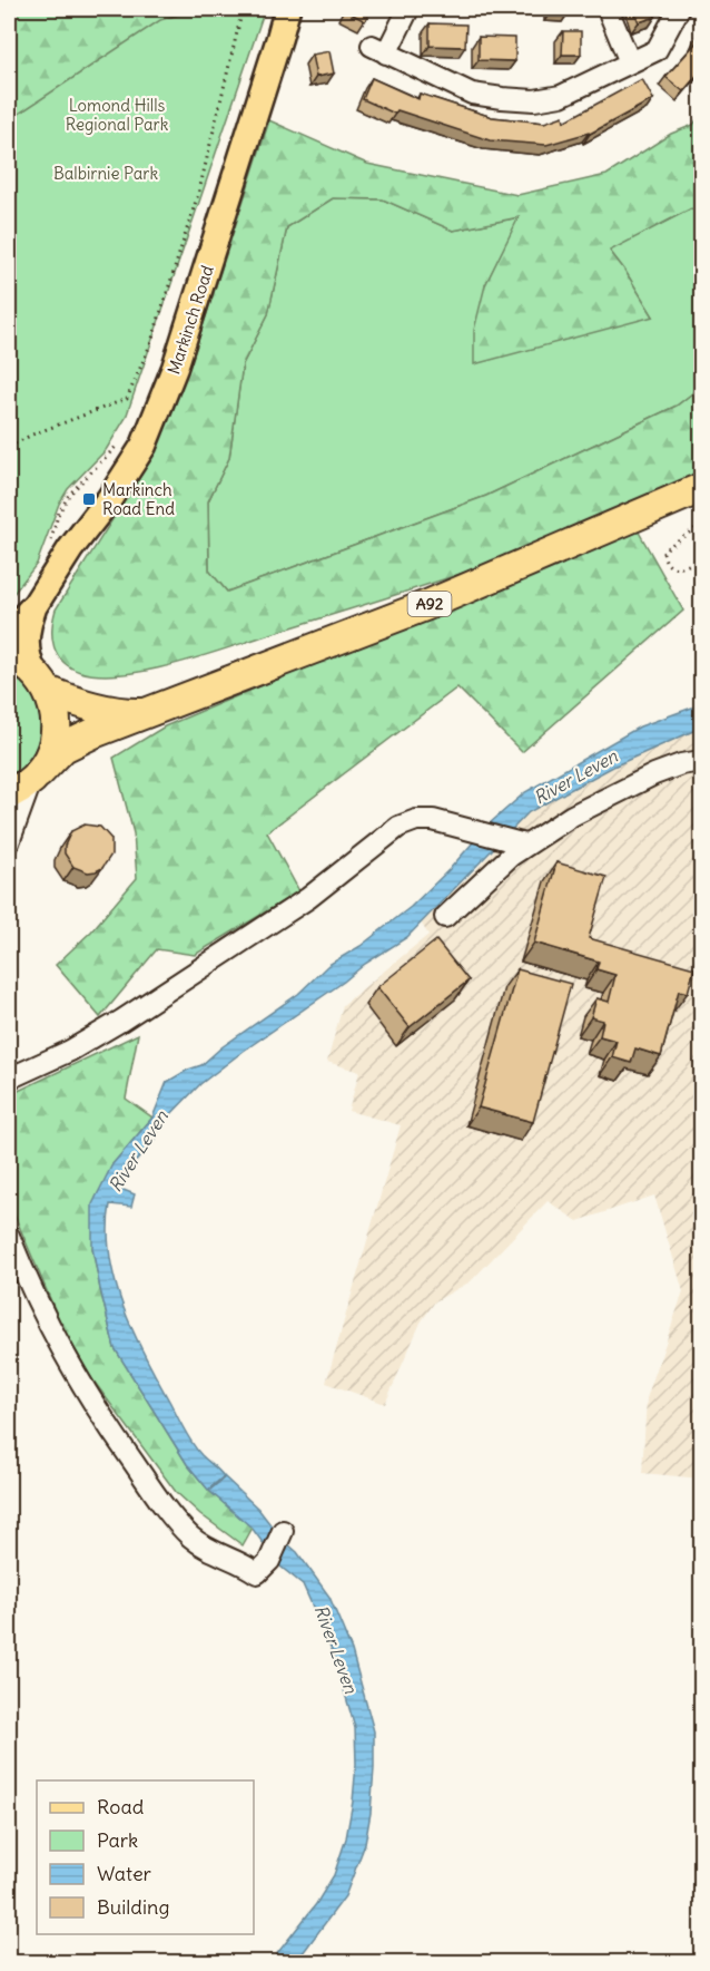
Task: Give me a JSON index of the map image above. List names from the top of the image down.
{
  "streets": {
    "highway": ["A92"],
    "main road": ["Markinch Road"]
  },
  "crossings": [
    ["Markinch Road", "A92"]
  ],
  "water": ["River Leven"],
  "parks": ["Lomond Hills Regional Park", "Balbirnie Park"],
  "places": {
    "transit": ["Markinch Road End"]
  },
  "legend": [
    "Road",
    "Park",
    "Water",
    "Building"
  ]
}
